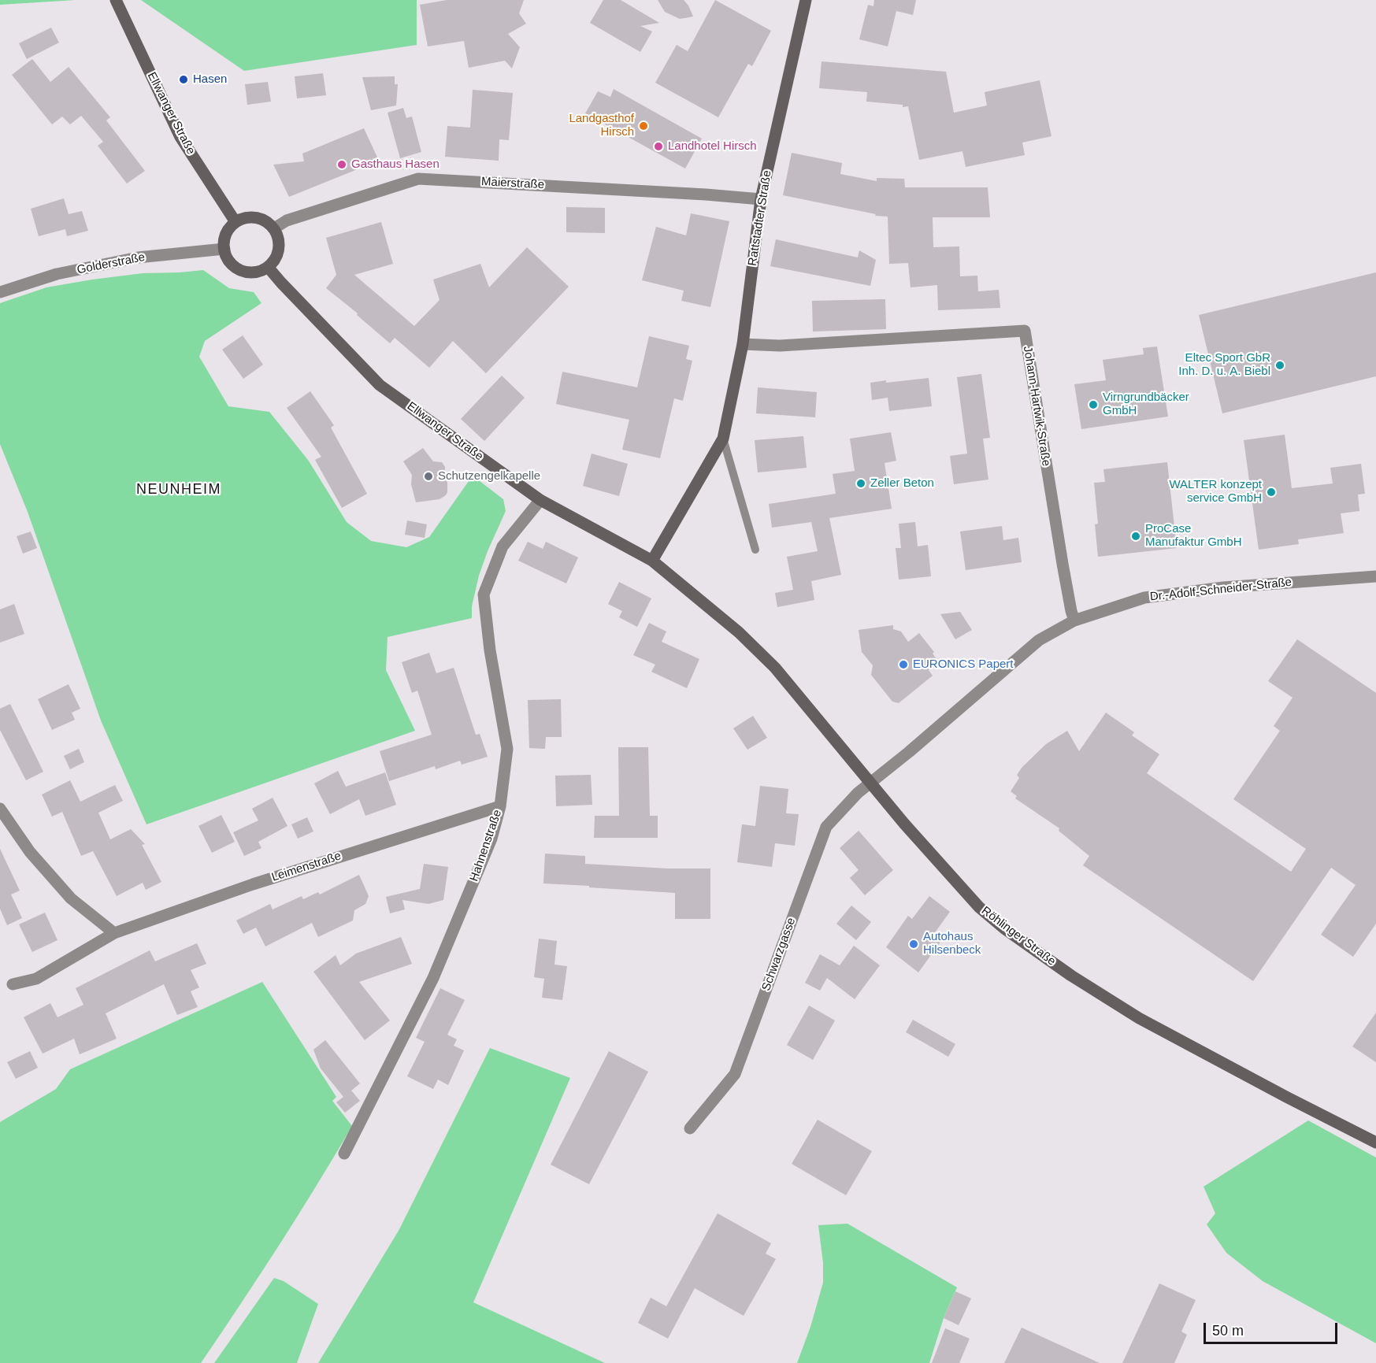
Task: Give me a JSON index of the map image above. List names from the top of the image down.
{
  "streets": {
    "street": [
      "Ellwanger Straße",
      "Maierstraße",
      "Rattstadter Straße",
      "Golderstraße",
      "Johann-Hartwik-Straße",
      "Dr.-Adolf-Schneider-Straße",
      "Hahnenstraße",
      "Leimenstraße",
      "Röhlinger Straße",
      "Schwarzgasse"
    ]
  },
  "crossings": [
    ["Ellwanger Straße", "Maierstraße"],
    ["Ellwanger Straße", "Rattstadter Straße"],
    ["Ellwanger Straße", "Golderstraße"],
    ["Ellwanger Straße", "Hahnenstraße"],
    ["Ellwanger Straße", "Röhlinger Straße"],
    ["Maierstraße", "Rattstadter Straße"],
    ["Maierstraße", "Golderstraße"],
    ["Rattstadter Straße", "Johann-Hartwik-Straße"],
    ["Johann-Hartwik-Straße", "Dr.-Adolf-Schneider-Straße"],
    ["Dr.-Adolf-Schneider-Straße", "Röhlinger Straße"],
    ["Dr.-Adolf-Schneider-Straße", "Schwarzgasse"],
    ["Hahnenstraße", "Leimenstraße"],
    ["Röhlinger Straße", "Schwarzgasse"]
  ],
  "districts": ["NEUNHEIM"],
  "places": [
    "Hasen",
    "Landgasthof Hirsch",
    "Landhotel Hirsch",
    "Gasthaus Hasen",
    "Eltec Sport GbR Inh. D. u. A. Biebl",
    "Virngrundbäcker GmbH",
    "Schutzengelkapelle",
    "Zeller Beton",
    "WALTER konzept service GmbH",
    "ProCase Manufaktur GmbH",
    "EURONICS Papert",
    "Autohaus Hilsenbeck"
  ],
  "scale_bar": "50 m"
}
